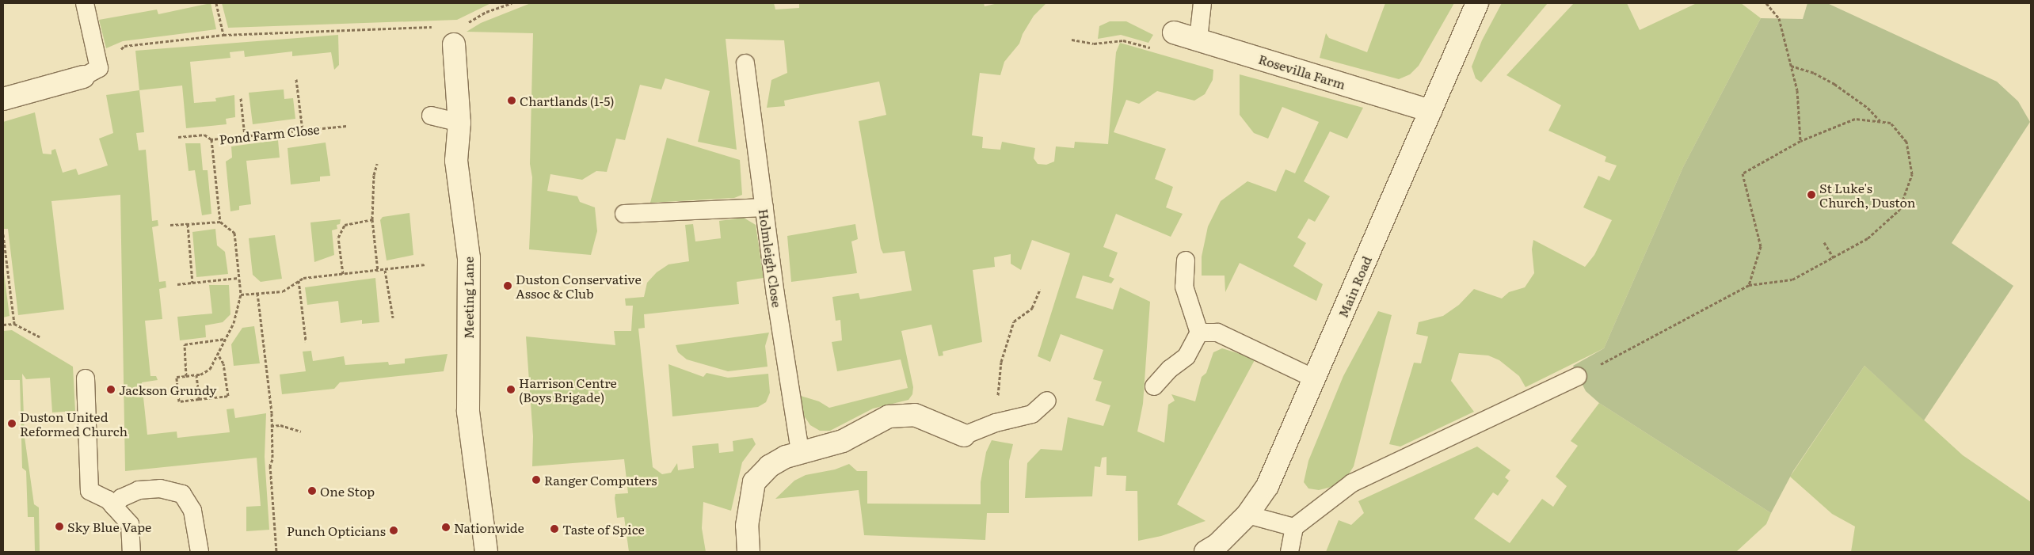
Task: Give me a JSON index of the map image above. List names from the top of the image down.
{
  "streets": {
    "street": ["Rosevilla Farm", "Main Road", "Meeting Lane"],
    "lane": ["Holmleigh Close"],
    "path": ["Pond Farm Close"]
  },
  "crossings": [
    ["Rosevilla Farm", "Main Road"]
  ],
  "places": [
    "Chartlands (1-5)",
    "St Luke's Church, Duston",
    "Duston Conservative Assoc & Club",
    "Jackson Grundy",
    "Harrison Centre (Boys Brigade)",
    "Duston United Reformed Church",
    "Ranger Computers",
    "One Stop",
    "Sky Blue Vape",
    "Nationwide",
    "Taste of Spice",
    "Punch Opticians"
  ]
}
